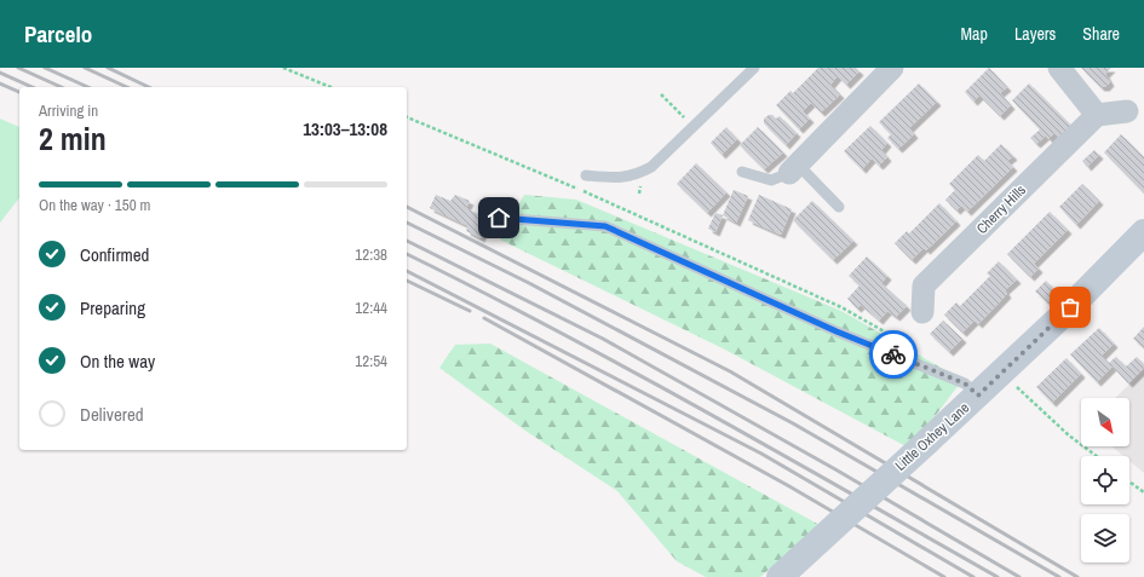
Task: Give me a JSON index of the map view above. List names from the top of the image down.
{
  "streets": {
    "main road": ["Little Oxhey Lane"],
    "street": ["Cherry Hills"]
  },
  "north": "bottom right",
  "page": {
    "header": "Parcelo",
    "nav": ["Map", "Layers", "Share"],
    "heading": ["2 min", "Arriving in", "13:03–13:08"],
    "bar": "On the way · 150 m",
    "list": [
      ["Confirmed", "12:38"],
      ["Preparing", "12:44"],
      ["On the way", "12:54"],
      "Delivered"
    ]
  }
}
